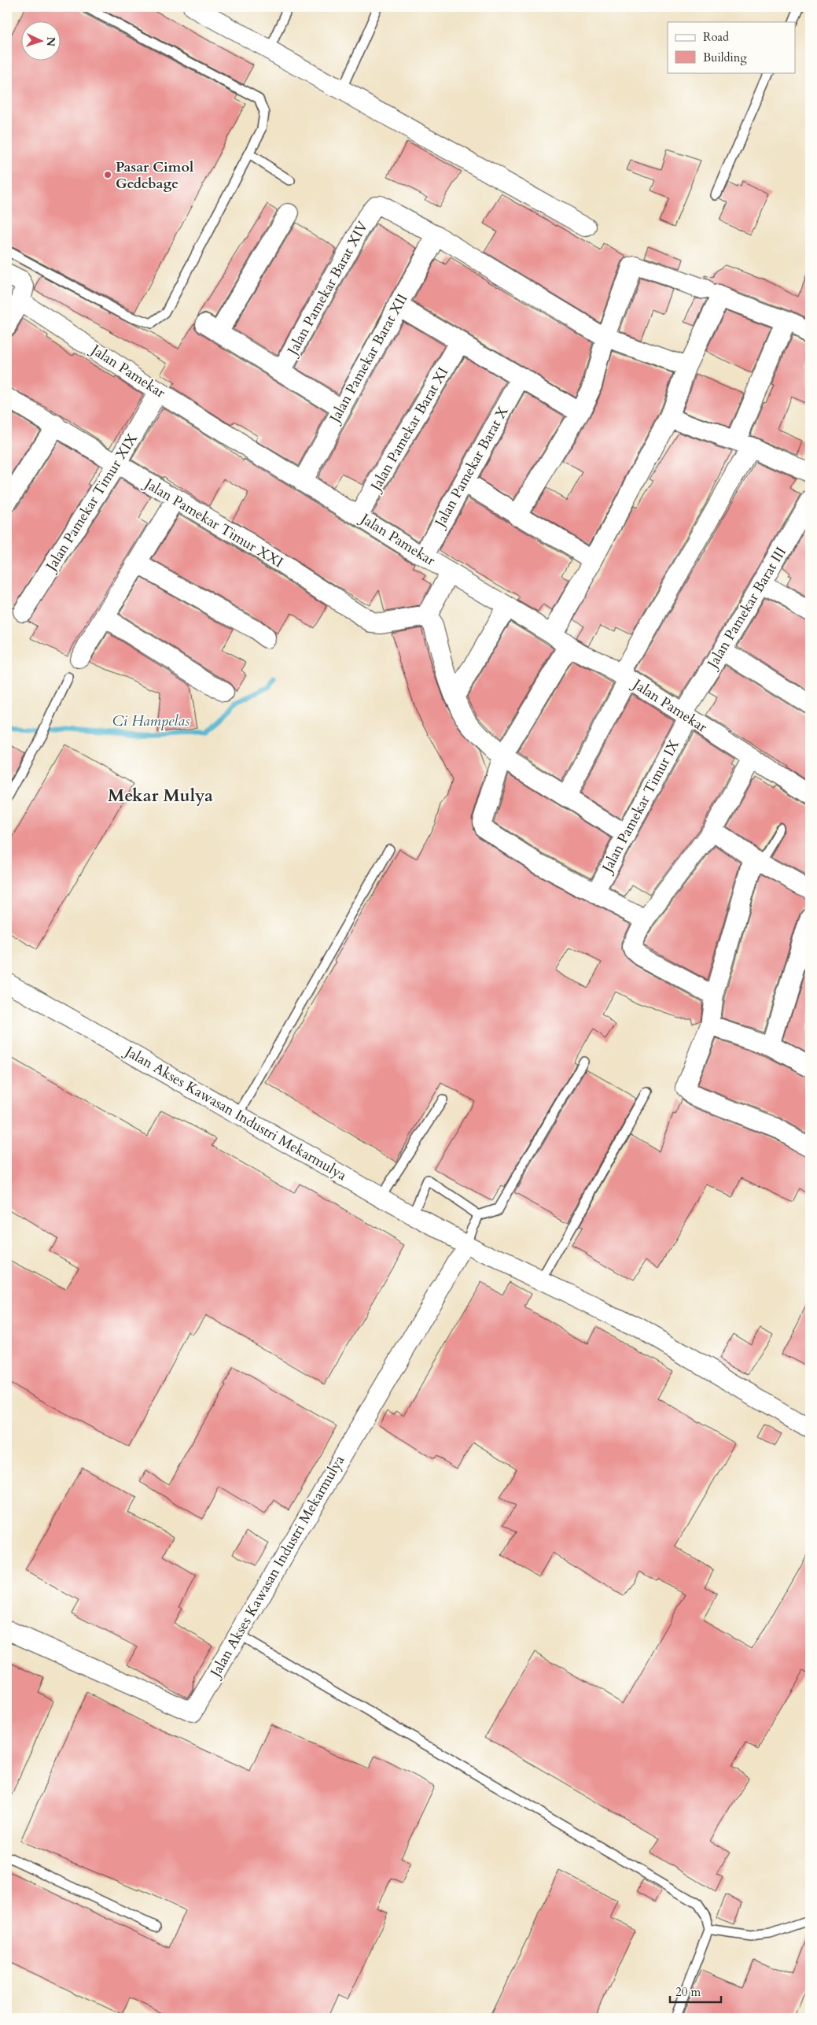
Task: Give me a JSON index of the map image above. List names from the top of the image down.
{
  "streets": {
    "street": [
      "Jalan Pamekar Barat XIV",
      "Jalan Pamekar Barat XII",
      "Jalan Pamekar",
      "Jalan Pamekar Barat XI",
      "Jalan Pamekar Barat X",
      "Jalan Pamekar Timur XIX",
      "Jalan Pamekar Timur XXI",
      "Jalan Pamekar Barat III",
      "Jalan Pamekar Timur IX",
      "Jalan Akses Kawasan Industri Mekarmulya"
    ]
  },
  "crossings": [
    ["Jalan Pamekar Barat XIV", "Jalan Pamekar Barat XII"],
    ["Jalan Pamekar Barat XII", "Jalan Pamekar"],
    ["Jalan Pamekar", "Jalan Pamekar Barat XI"],
    ["Jalan Pamekar", "Jalan Pamekar Barat X"],
    ["Jalan Pamekar", "Jalan Pamekar Timur XIX"],
    ["Jalan Pamekar", "Jalan Pamekar Barat III"],
    ["Jalan Pamekar", "Jalan Pamekar Timur IX"],
    ["Jalan Pamekar Timur XIX", "Jalan Pamekar Timur XXI"],
    ["Jalan Pamekar Barat III", "Jalan Pamekar Timur IX"]
  ],
  "districts": ["Mekar Mulya"],
  "water": ["Ci Hampelas"],
  "places": ["Pasar Cimol Gedebage"],
  "legend": ["Road", "Building"],
  "scale_bar": "20 m",
  "north": "right"
}
